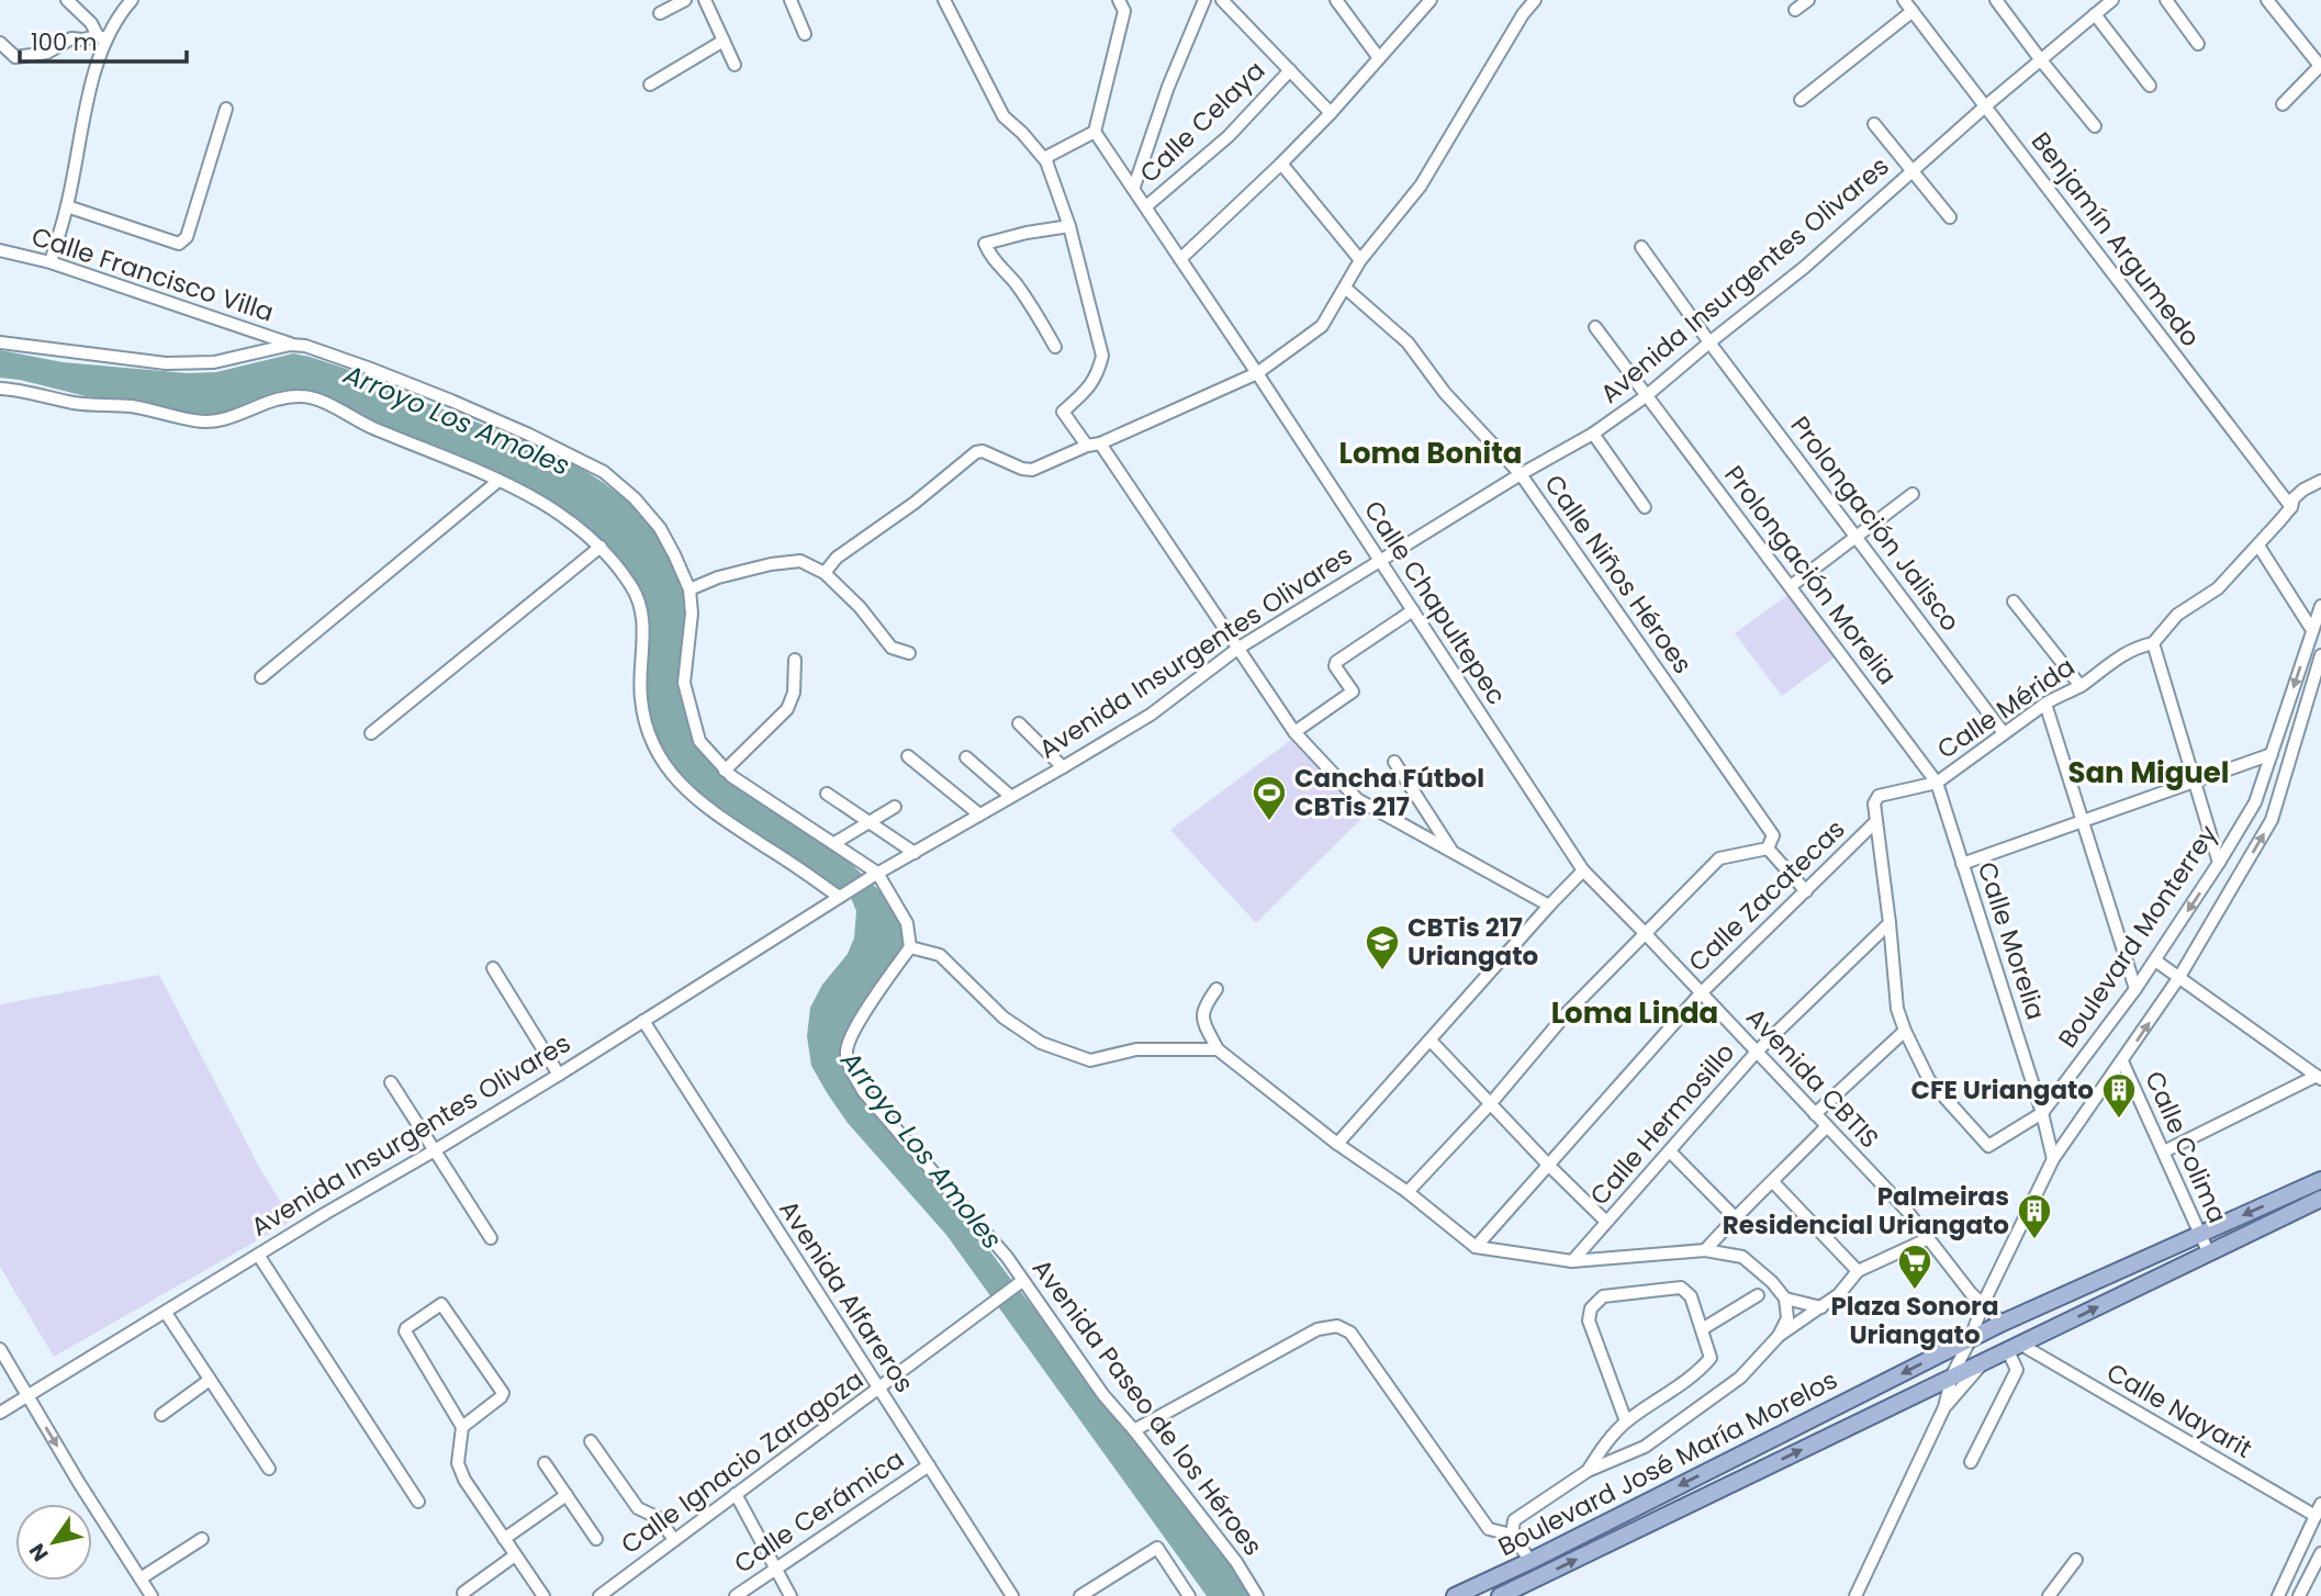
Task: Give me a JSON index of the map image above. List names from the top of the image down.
{
  "streets": {
    "main road": ["Boulevard José María Morelos"],
    "street": [
      "Calle Celaya",
      "Benjamín Argumedo",
      "Calle Francisco Villa",
      "Avenida Insurgentes Olivares",
      "Prolongación Jalisco",
      "Calle Niños Héroes",
      "Prolongación Morelia",
      "Calle Chapultepec",
      "Calle Mérida",
      "Calle Zacatecas",
      "Boulevard Monterrey",
      "Calle Morelia",
      "Avenida CBTIS",
      "Calle Hermosillo",
      "Calle Colima",
      "Avenida Alfareros",
      "Avenida Paseo de los Héroes",
      "Calle Nayarit",
      "Calle Ignacio Zaragoza",
      "Calle Cerámica"
    ]
  },
  "crossings": [
    ["Calle Celaya", "Calle Chapultepec"],
    ["Benjamín Argumedo", "Avenida Insurgentes Olivares"],
    ["Avenida Insurgentes Olivares", "Prolongación Jalisco"],
    ["Avenida Insurgentes Olivares", "Calle Niños Héroes"],
    ["Avenida Insurgentes Olivares", "Prolongación Morelia"],
    ["Avenida Insurgentes Olivares", "Calle Chapultepec"],
    ["Avenida Insurgentes Olivares", "Avenida Alfareros"],
    ["Prolongación Jalisco", "Calle Mérida"],
    ["Prolongación Morelia", "Calle Mérida"],
    ["Prolongación Morelia", "Calle Morelia"],
    ["Calle Chapultepec", "Avenida CBTIS"],
    ["Calle Mérida", "Calle Zacatecas"],
    ["Calle Mérida", "Calle Morelia"],
    ["Calle Zacatecas", "Avenida CBTIS"],
    ["Boulevard Monterrey", "Calle Morelia"],
    ["Boulevard Monterrey", "Avenida CBTIS"],
    ["Boulevard Monterrey", "Calle Colima"],
    ["Boulevard Monterrey", "Boulevard José María Morelos"],
    ["Avenida CBTIS", "Calle Hermosillo"],
    ["Avenida CBTIS", "Boulevard José María Morelos"],
    ["Calle Colima", "Boulevard José María Morelos"],
    ["Avenida Alfareros", "Calle Ignacio Zaragoza"],
    ["Avenida Alfareros", "Calle Cerámica"],
    ["Avenida Paseo de los Héroes", "Calle Ignacio Zaragoza"],
    ["Calle Nayarit", "Boulevard José María Morelos"]
  ],
  "districts": ["Loma Bonita", "San Miguel", "Loma Linda"],
  "water": ["Arroyo Los Amoles"],
  "places": {
    "sports": ["Cancha Fútbol CBTis 217"],
    "school or university": ["CBTis 217 Uriangato"],
    "building": ["CFE Uriangato", "Palmeiras Residencial Uriangato"],
    "supermarket": ["Plaza Sonora Uriangato"]
  },
  "scale_bar": "100 m",
  "north": "bottom left"
}
